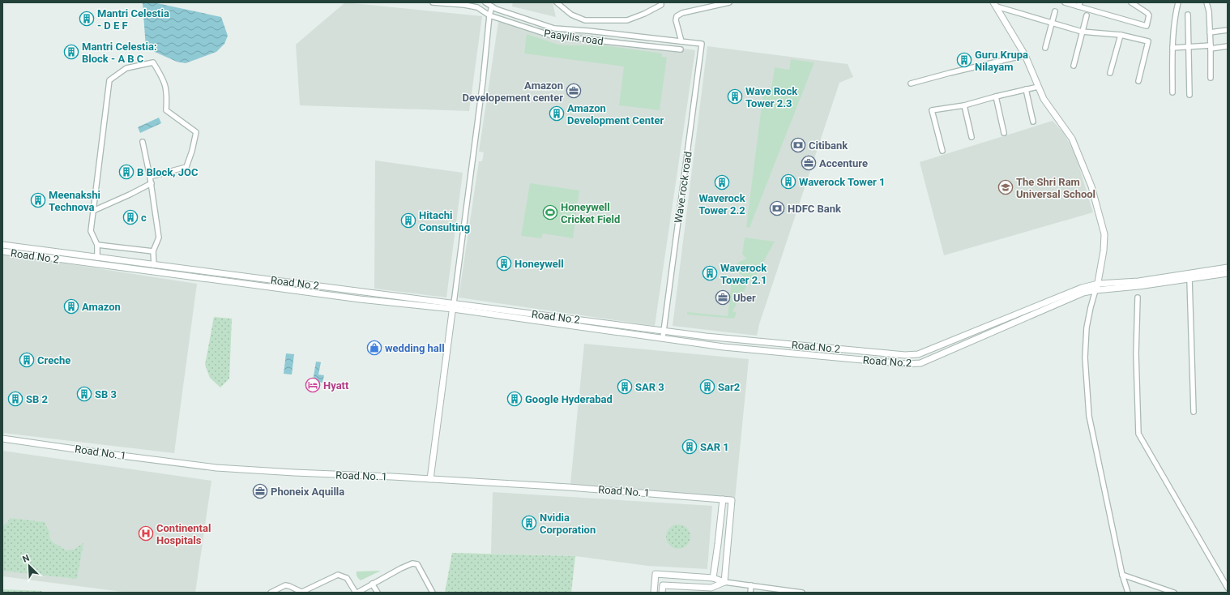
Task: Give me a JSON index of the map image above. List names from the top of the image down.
{
  "streets": {
    "street": [
      "Paayilis road",
      "Wave rock road",
      "Road No 2",
      "Road No.2",
      "Road No. 1"
    ]
  },
  "crossings": [
    ["Paayilis road", "Wave rock road"],
    ["Wave rock road", "Road No 2"],
    ["Road No 2", "Road No.2"]
  ],
  "places": {
    "building": [
      "Mantri Celestia - D E F",
      "Mantri Celestia: Block - A B C",
      "Guru Krupa Nilayam",
      "Wave Rock Tower 2.3",
      "Amazon Development Center",
      "B Block, JOC",
      "Waverock Tower 1",
      "Waverock Tower 2.2",
      "Meenakshi Technova",
      "c",
      "Hitachi Consulting",
      "Honeywell",
      "Waverock Tower 2.1",
      "Amazon",
      "Creche",
      "SAR 3",
      "Sar2",
      "SB 3",
      "SB 2",
      "Google Hyderabad",
      "SAR 1",
      "Nvidia Corporation"
    ],
    "office": [
      "Amazon Developement center",
      "Accenture",
      "Uber",
      "Phoneix Aquilla"
    ],
    "bank": ["Citibank", "HDFC Bank"],
    "school or university": ["The Shri Ram Universal School"],
    "sports": ["Honeywell Cricket Field"],
    "shop": ["wedding hall"],
    "hotel": ["Hyatt"],
    "hospital": ["Continental Hospitals"]
  },
  "north": "top left"
}
